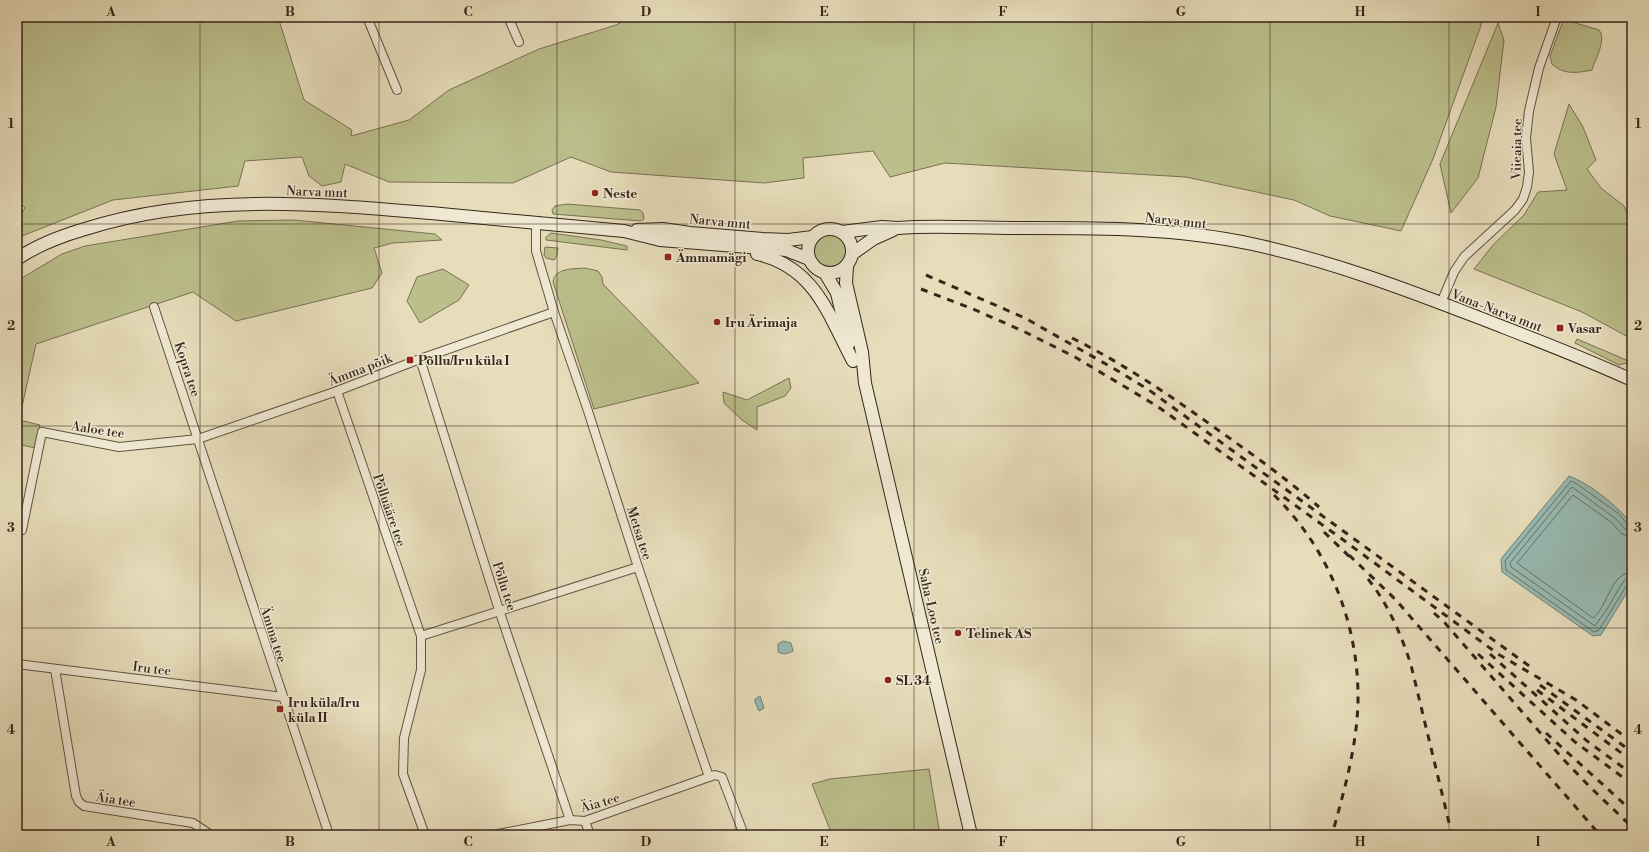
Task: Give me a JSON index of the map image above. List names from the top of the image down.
{
  "streets": {
    "main road": ["Narva mnt", "Vana-Narva mnt", "Saha-Loo tee"],
    "street": [
      "Viieaia tee",
      "Kopra tee",
      "Ämma põik",
      "Aaloe tee",
      "Põlluääre tee",
      "Metsa tee",
      "Põllu tee",
      "Ämma tee",
      "Iru tee",
      "Äia tee"
    ]
  },
  "crossings": [
    ["Viieaia tee", "Narva mnt"],
    ["Viieaia tee", "Vana-Narva mnt"],
    ["Narva mnt", "Vana-Narva mnt"],
    ["Narva mnt", "Metsa tee"],
    ["Narva mnt", "Saha-Loo tee"],
    ["Kopra tee", "Ämma põik"],
    ["Kopra tee", "Aaloe tee"],
    ["Kopra tee", "Ämma tee"],
    ["Ämma põik", "Aaloe tee"],
    ["Ämma põik", "Põlluääre tee"],
    ["Ämma põik", "Metsa tee"],
    ["Ämma põik", "Põllu tee"],
    ["Ämma põik", "Ämma tee"],
    ["Aaloe tee", "Ämma tee"],
    ["Metsa tee", "Äia tee"],
    ["Põllu tee", "Äia tee"],
    ["Ämma tee", "Iru tee"],
    ["Iru tee", "Äia tee"]
  ],
  "places": {
    "other": [
      "Neste",
      "Iru Ärimaja",
      "Telinek AS",
      "SL 34"
    ],
    "transit": [
      "Ämmamägi",
      "Vasar",
      "Põllu/Iru küla I",
      "Iru küla/Iru küla II"
    ]
  },
  "grid": {
    "columns": [
      "A",
      "B",
      "C",
      "D",
      "E",
      "F",
      "G",
      "H",
      "I"
    ],
    "rows": [
      "1",
      "2",
      "3",
      "4"
    ]
  }
}
